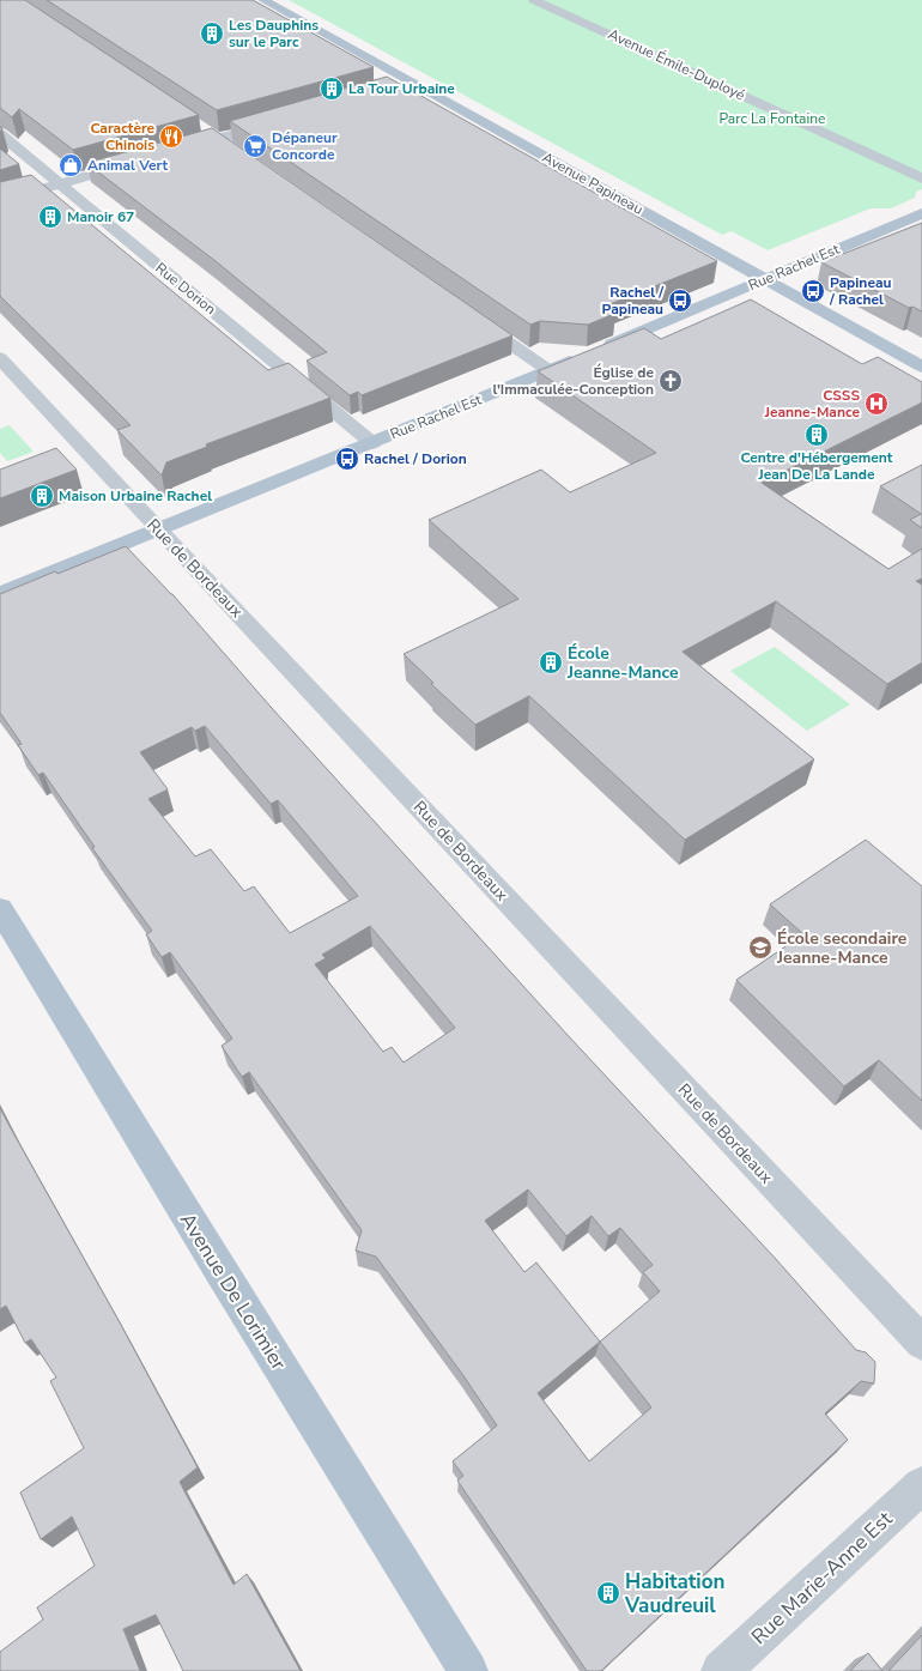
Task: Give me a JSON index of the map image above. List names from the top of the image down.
{
  "streets": {
    "main road": ["Avenue Papineau", "Rue Rachel Est", "Avenue De Lorimier"],
    "street": [
      "Avenue Émile-Duployé",
      "Rue Dorion",
      "Rue de Bordeaux",
      "Rue Marie-Anne Est"
    ]
  },
  "crossings": [
    ["Avenue Papineau", "Rue Rachel Est"],
    ["Rue Rachel Est", "Rue Dorion"],
    ["Rue Rachel Est", "Rue de Bordeaux"]
  ],
  "parks": ["Parc La Fontaine"],
  "places": {
    "building": [
      "Les Dauphins sur le Parc",
      "La Tour Urbaine",
      "Manoir 67",
      "Centre d'Hébergement Jean De La Lande",
      "Maison Urbaine Rachel",
      "École Jeanne-Mance",
      "Habitation Vaudreuil"
    ],
    "restaurant": ["Caractère Chinois"],
    "supermarket": ["Dépaneur Concorde"],
    "shop": ["Animal Vert"],
    "bus stop": ["Papineau / Rachel", "Rachel / Papineau", "Rachel / Dorion"],
    "church": ["Église de l'Immaculée-Conception"],
    "hospital": ["CSSS Jeanne-Mance"],
    "school or university": ["École secondaire Jeanne-Mance"]
  }
}
